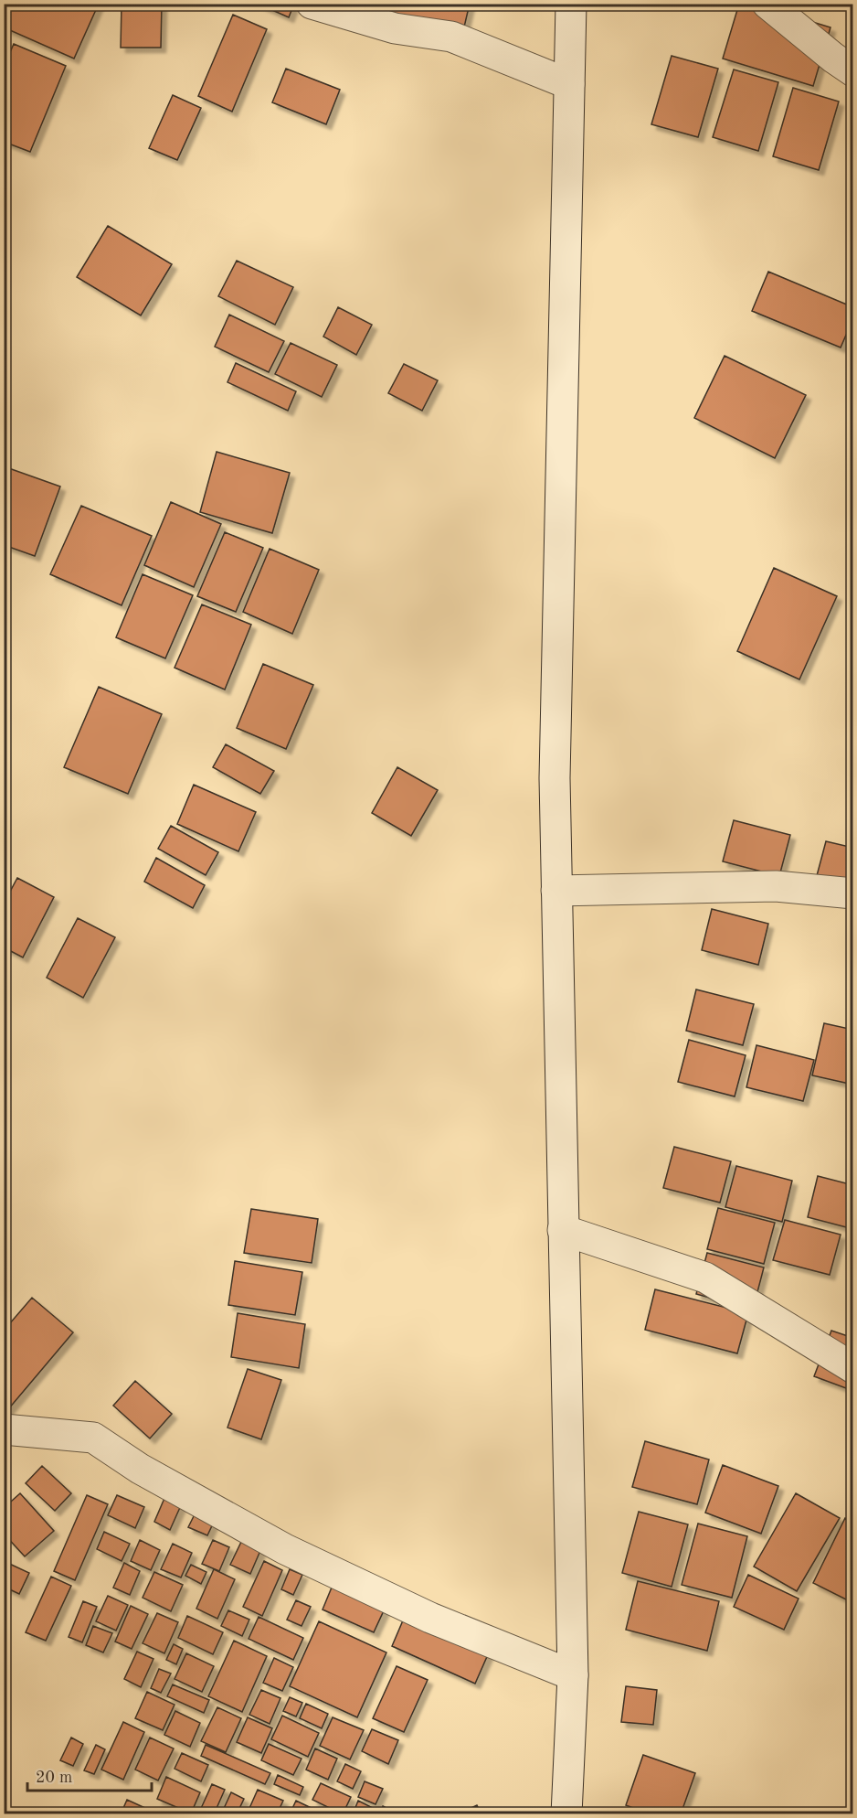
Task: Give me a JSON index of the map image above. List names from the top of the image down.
{
  "scale_bar": "20 m"
}
